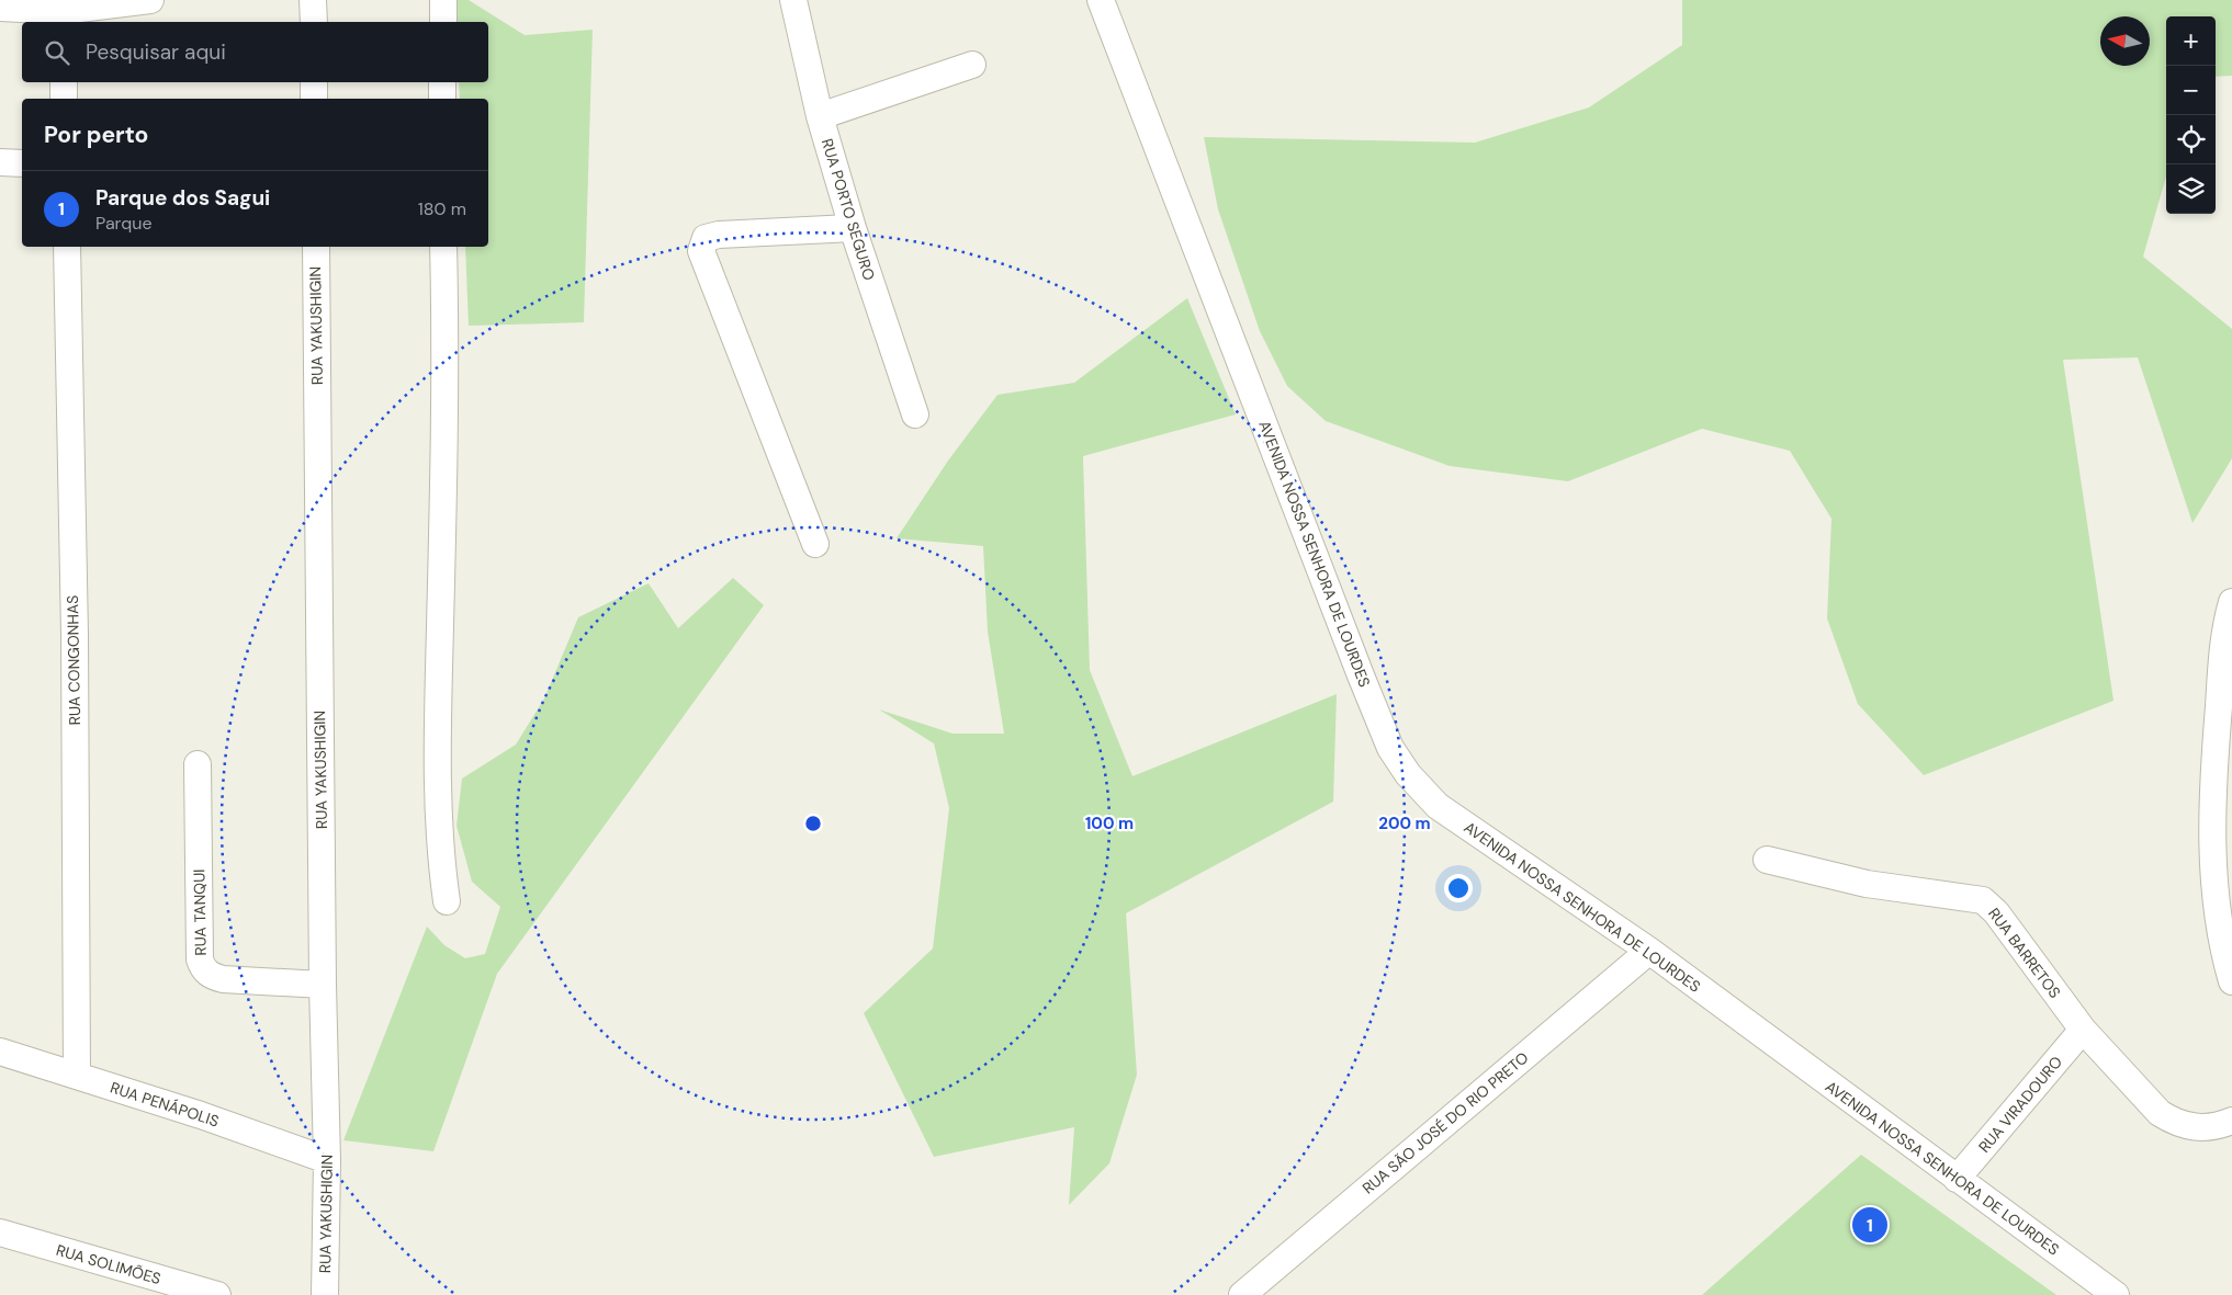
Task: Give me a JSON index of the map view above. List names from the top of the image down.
{
  "streets": {
    "street": [
      "RUA PORTO SEGURO",
      "RUA YAKUSHIGIN",
      "AVENIDA NOSSA SENHORA DE LOURDES",
      "RUA CONGONHAS",
      "RUA TANQUI",
      "RUA BARRETOS",
      "RUA PENÁPOLIS",
      "RUA VIRADOURO",
      "RUA SÃO JOSÉ DO RIO PRETO",
      "RUA SOLIMÕES"
    ]
  },
  "crossings": [
    ["RUA YAKUSHIGIN", "RUA TANQUI"],
    ["RUA YAKUSHIGIN", "RUA PENÁPOLIS"],
    ["AVENIDA NOSSA SENHORA DE LOURDES", "RUA VIRADOURO"],
    ["AVENIDA NOSSA SENHORA DE LOURDES", "RUA SÃO JOSÉ DO RIO PRETO"],
    ["RUA CONGONHAS", "RUA PENÁPOLIS"],
    ["RUA BARRETOS", "RUA VIRADOURO"]
  ],
  "north": "left",
  "page": {
    "map_buttons": ["+", "−"],
    "search": "Pesquisar aqui",
    "heading": "Por perto",
    "list": [
      {
        "mark": "1",
        "name": "Parque dos Sagui",
        "note": "Parque",
        "value": "180 m"
      }
    ],
    "pins": "1"
  },
  "rings": ["100 m", "200 m"]
}
